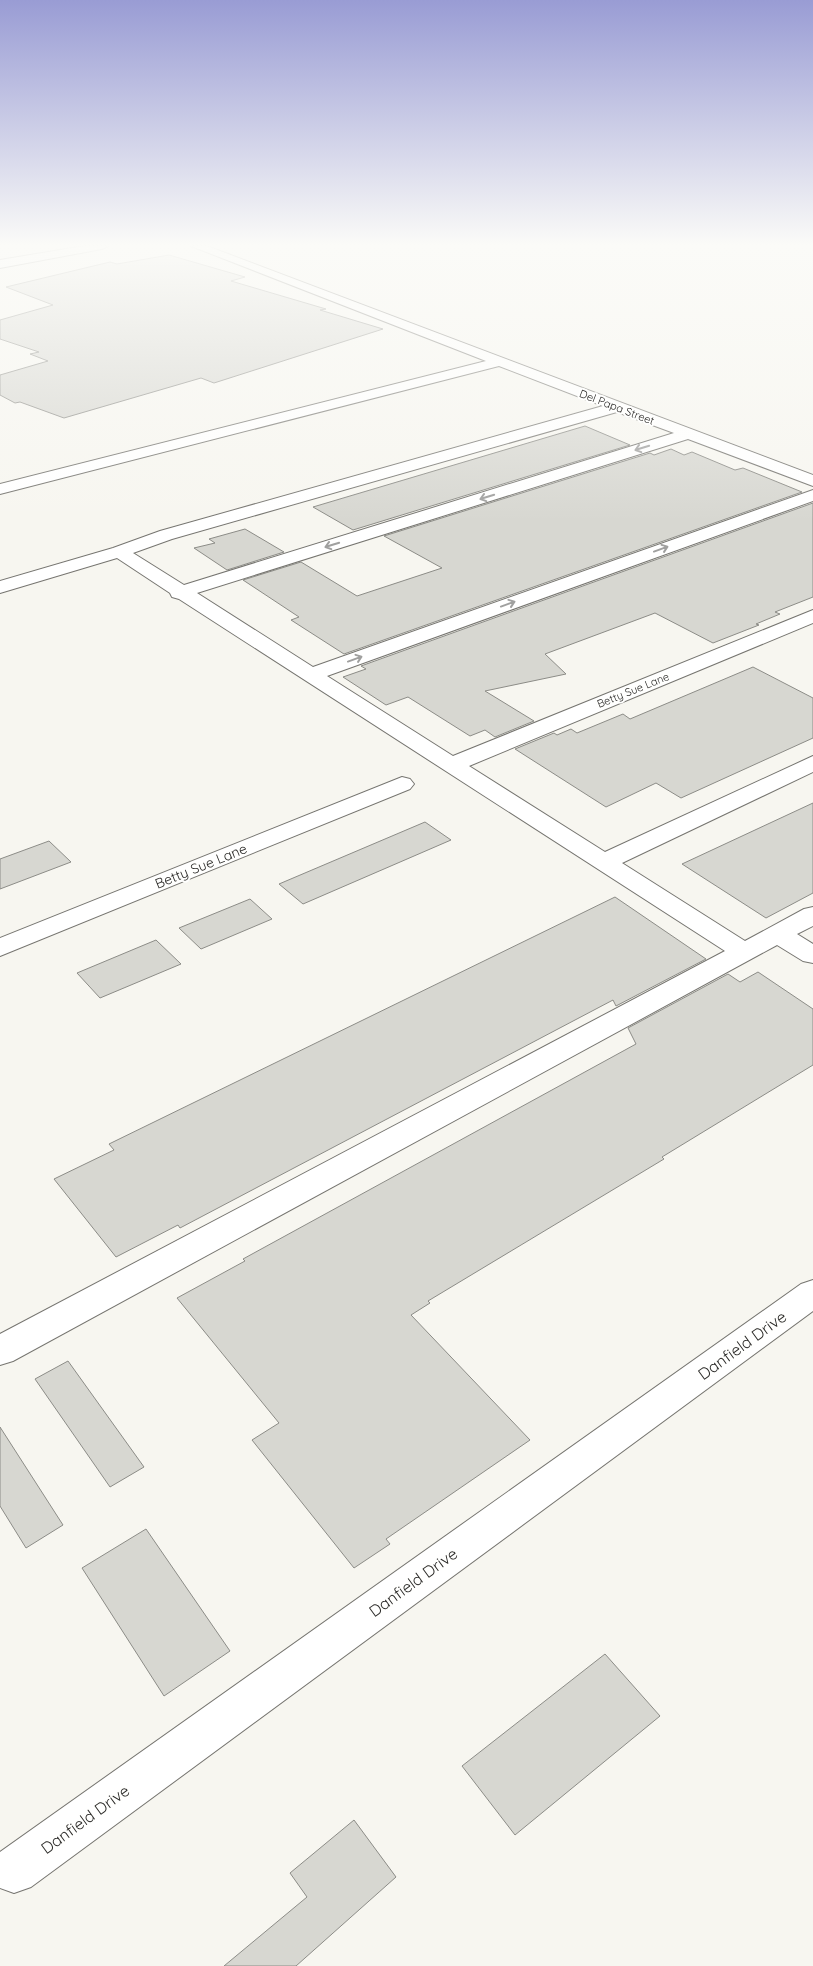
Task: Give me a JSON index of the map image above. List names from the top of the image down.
{
  "streets": {
    "street": ["Del Papa Street", "Betty Sue Lane", "Danfield Drive"]
  }
}
